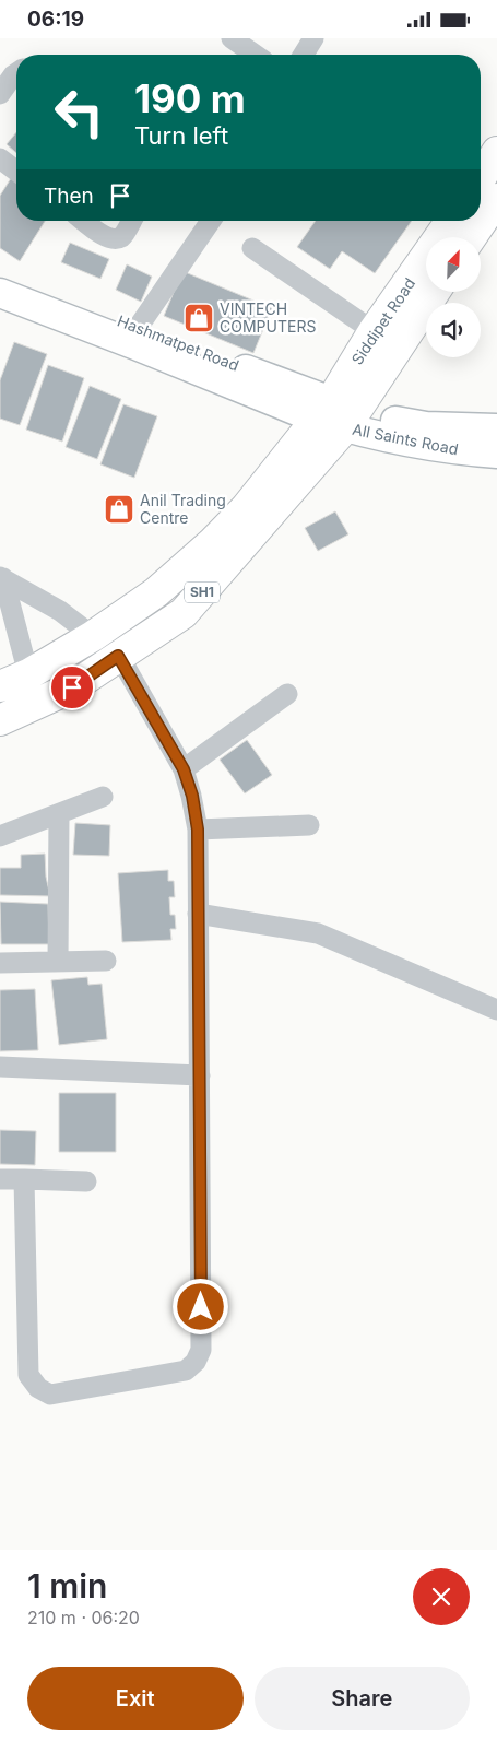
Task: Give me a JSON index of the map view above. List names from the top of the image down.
{
  "streets": {
    "main road": [
      "Siddipet Road",
      "Hashmatpet Road",
      "All Saints Road",
      "SH1"
    ]
  },
  "crossings": [
    ["Siddipet Road", "Hashmatpet Road"],
    ["Siddipet Road", "All Saints Road"],
    ["Siddipet Road", "SH1"],
    ["Hashmatpet Road", "All Saints Road"],
    ["Hashmatpet Road", "SH1"],
    ["All Saints Road", "SH1"]
  ],
  "places": {
    "shop": ["VINTECH COMPUTERS", "Anil Trading Centre"]
  },
  "north": "top right",
  "page": {
    "status": "06:19",
    "turn": ["190 m", "Turn left"],
    "then": "Then",
    "heading": ["1 min", "210 m · 06:20"],
    "buttons": ["Exit", "Share"]
  }
}
